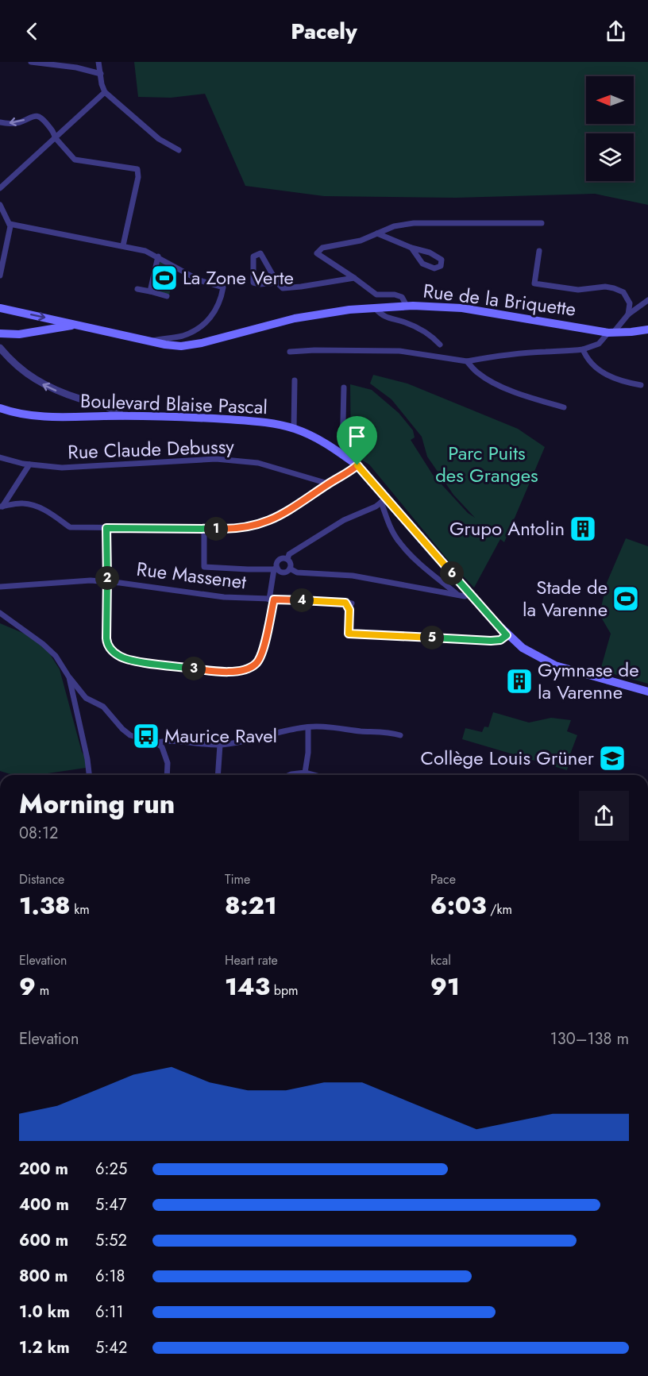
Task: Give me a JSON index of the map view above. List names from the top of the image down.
{
  "streets": {
    "main road": ["Rue de la Briquette", "Boulevard Blaise Pascal"],
    "street": ["Rue Claude Debussy", "Rue Massenet"]
  },
  "crossings": [
    ["Boulevard Blaise Pascal", "Rue Massenet"]
  ],
  "parks": ["Parc Puits des Granges"],
  "places": {
    "sports": ["La Zone Verte", "Stade de la Varenne"],
    "building": ["Grupo Antolin", "Gymnase de la Varenne"],
    "bus stop": ["Maurice Ravel"],
    "school or university": ["Collège Louis Grüner"]
  },
  "north": "left",
  "page": {
    "header": "Pacely",
    "pins": [
      "1",
      "6",
      "2",
      "4",
      "5",
      "3"
    ],
    "heading": ["Morning run", "08:12"],
    "stats": [
      ["Distance", "1.38 km"],
      ["Time", "8:21"],
      ["Pace", "6:03 /km"],
      ["Elevation", "9 m"],
      ["Heart rate", "143 bpm"],
      ["kcal", "91"]
    ],
    "chart": ["Elevation", "130–138 m"],
    "list": [
      {
        "name": "200 m",
        "note": "6:25"
      },
      {
        "name": "400 m",
        "note": "5:47"
      },
      {
        "name": "600 m",
        "note": "5:52"
      },
      {
        "name": "800 m",
        "note": "6:18"
      },
      {
        "name": "1.0 km",
        "note": "6:11"
      },
      {
        "name": "1.2 km",
        "note": "5:42"
      }
    ]
  }
}
